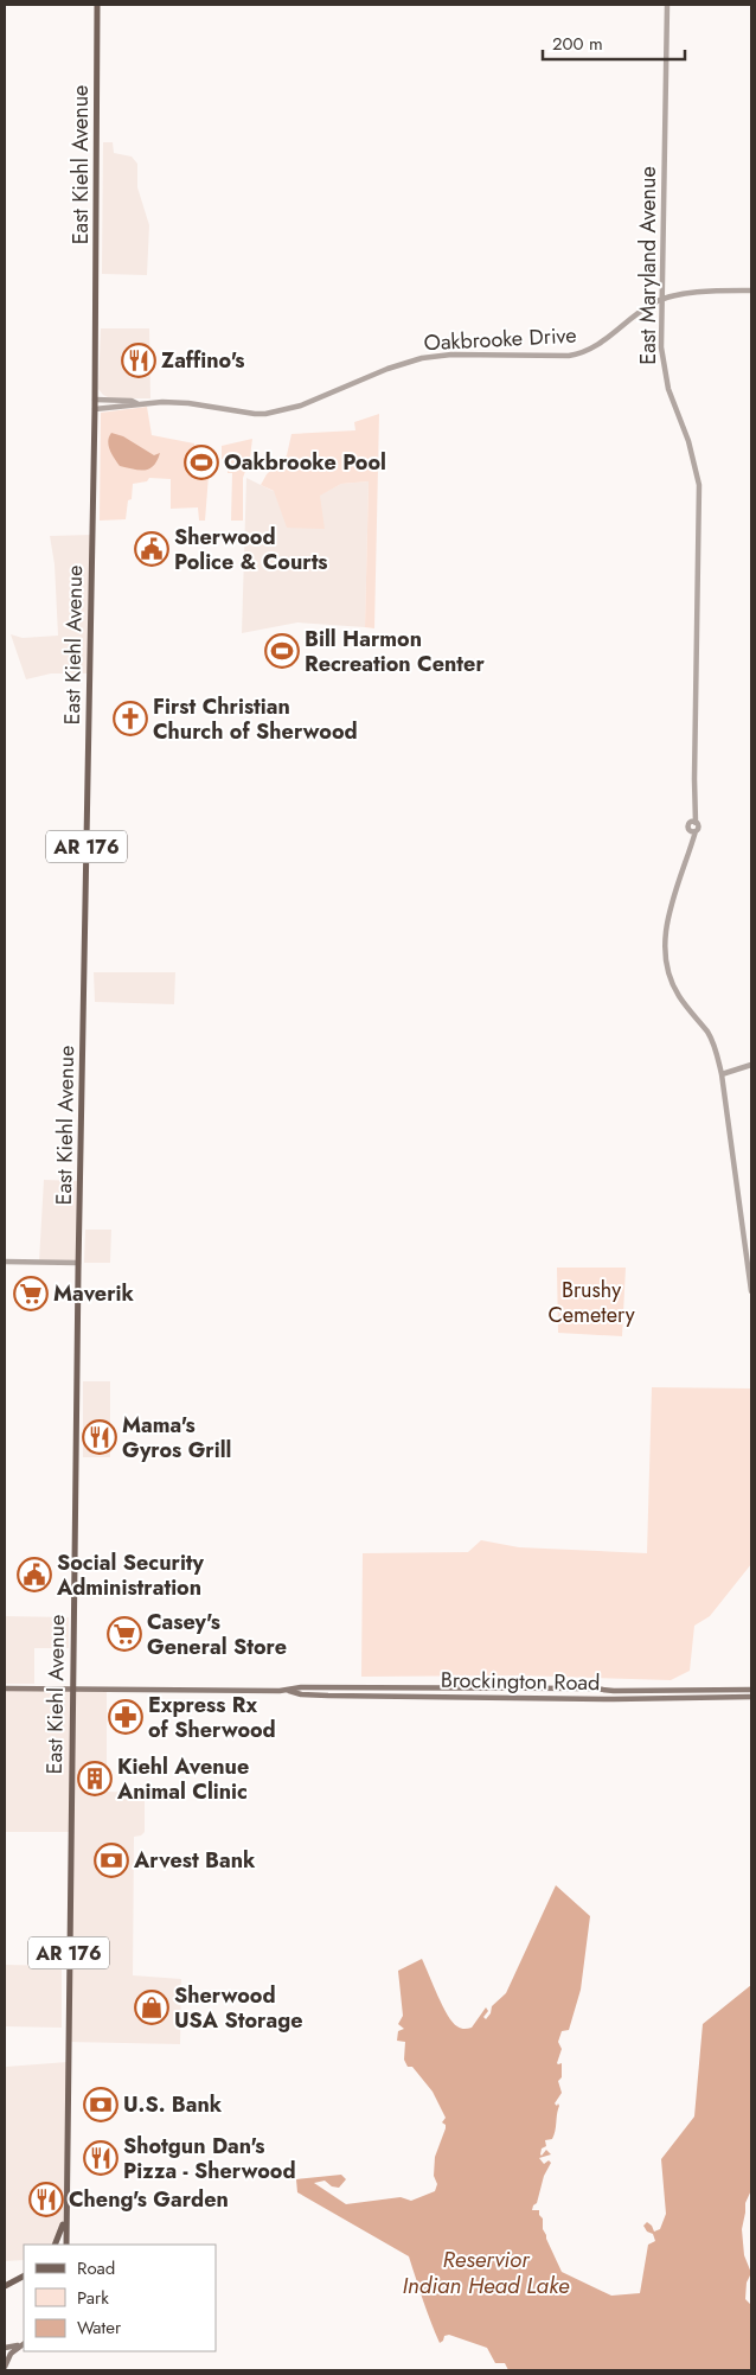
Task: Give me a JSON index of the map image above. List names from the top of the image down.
{
  "streets": {
    "main road": ["East Kiehl Avenue", "AR 176", "Brockington Road"],
    "street": ["East Maryland Avenue", "Oakbrooke Drive"]
  },
  "crossings": [
    ["East Kiehl Avenue", "Oakbrooke Drive"],
    ["East Kiehl Avenue", "Brockington Road"],
    ["East Maryland Avenue", "Oakbrooke Drive"]
  ],
  "water": ["Reservior Indian Head Lake"],
  "parks": ["Brushy Cemetery"],
  "places": {
    "restaurant": [
      "Zaffino's",
      "Mama's Gyros Grill",
      "Shotgun Dan's Pizza - Sherwood",
      "Cheng's Garden"
    ],
    "sports": ["Oakbrooke Pool", "Bill Harmon Recreation Center"],
    "public building": ["Sherwood Police & Courts", "Social Security Administration"],
    "church": ["First Christian Church of Sherwood"],
    "supermarket": ["Maverik", "Casey's General Store"],
    "pharmacy": ["Express Rx of Sherwood"],
    "building": ["Kiehl Avenue Animal Clinic"],
    "bank": ["Arvest Bank", "U.S. Bank"],
    "shop": ["Sherwood USA Storage"]
  },
  "legend": ["Road", "Park", "Water"],
  "scale_bar": "200 m"
}
